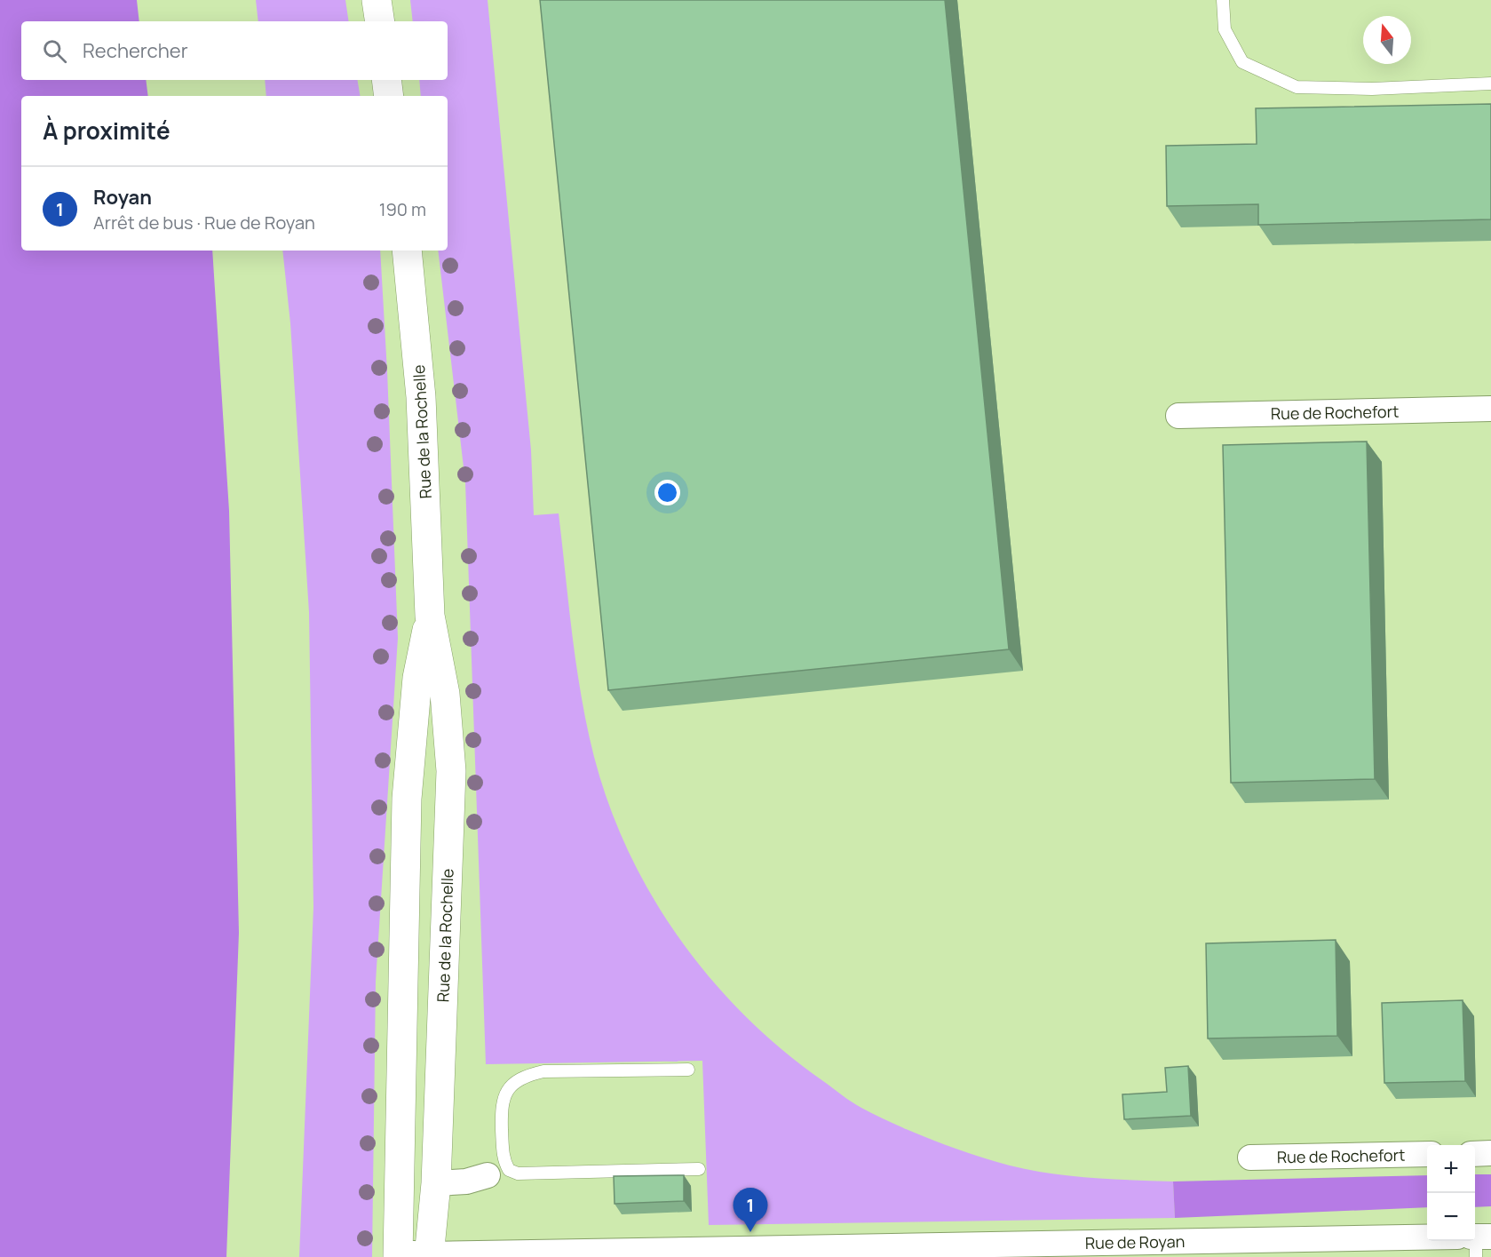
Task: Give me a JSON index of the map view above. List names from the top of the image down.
{
  "streets": {
    "main road": ["Rue de la Rochelle"],
    "street": ["Rue de Rochefort", "Rue de Royan"]
  },
  "crossings": [
    ["Rue de la Rochelle", "Rue de Royan"]
  ],
  "north": "top",
  "page": {
    "search": "Rechercher",
    "heading": "À proximité",
    "list": [
      {
        "mark": "1",
        "name": "Royan",
        "note": "Arrêt de bus · Rue de Royan",
        "value": "190 m"
      }
    ],
    "map_buttons": ["+", "−"],
    "pins": "1"
  }
}
